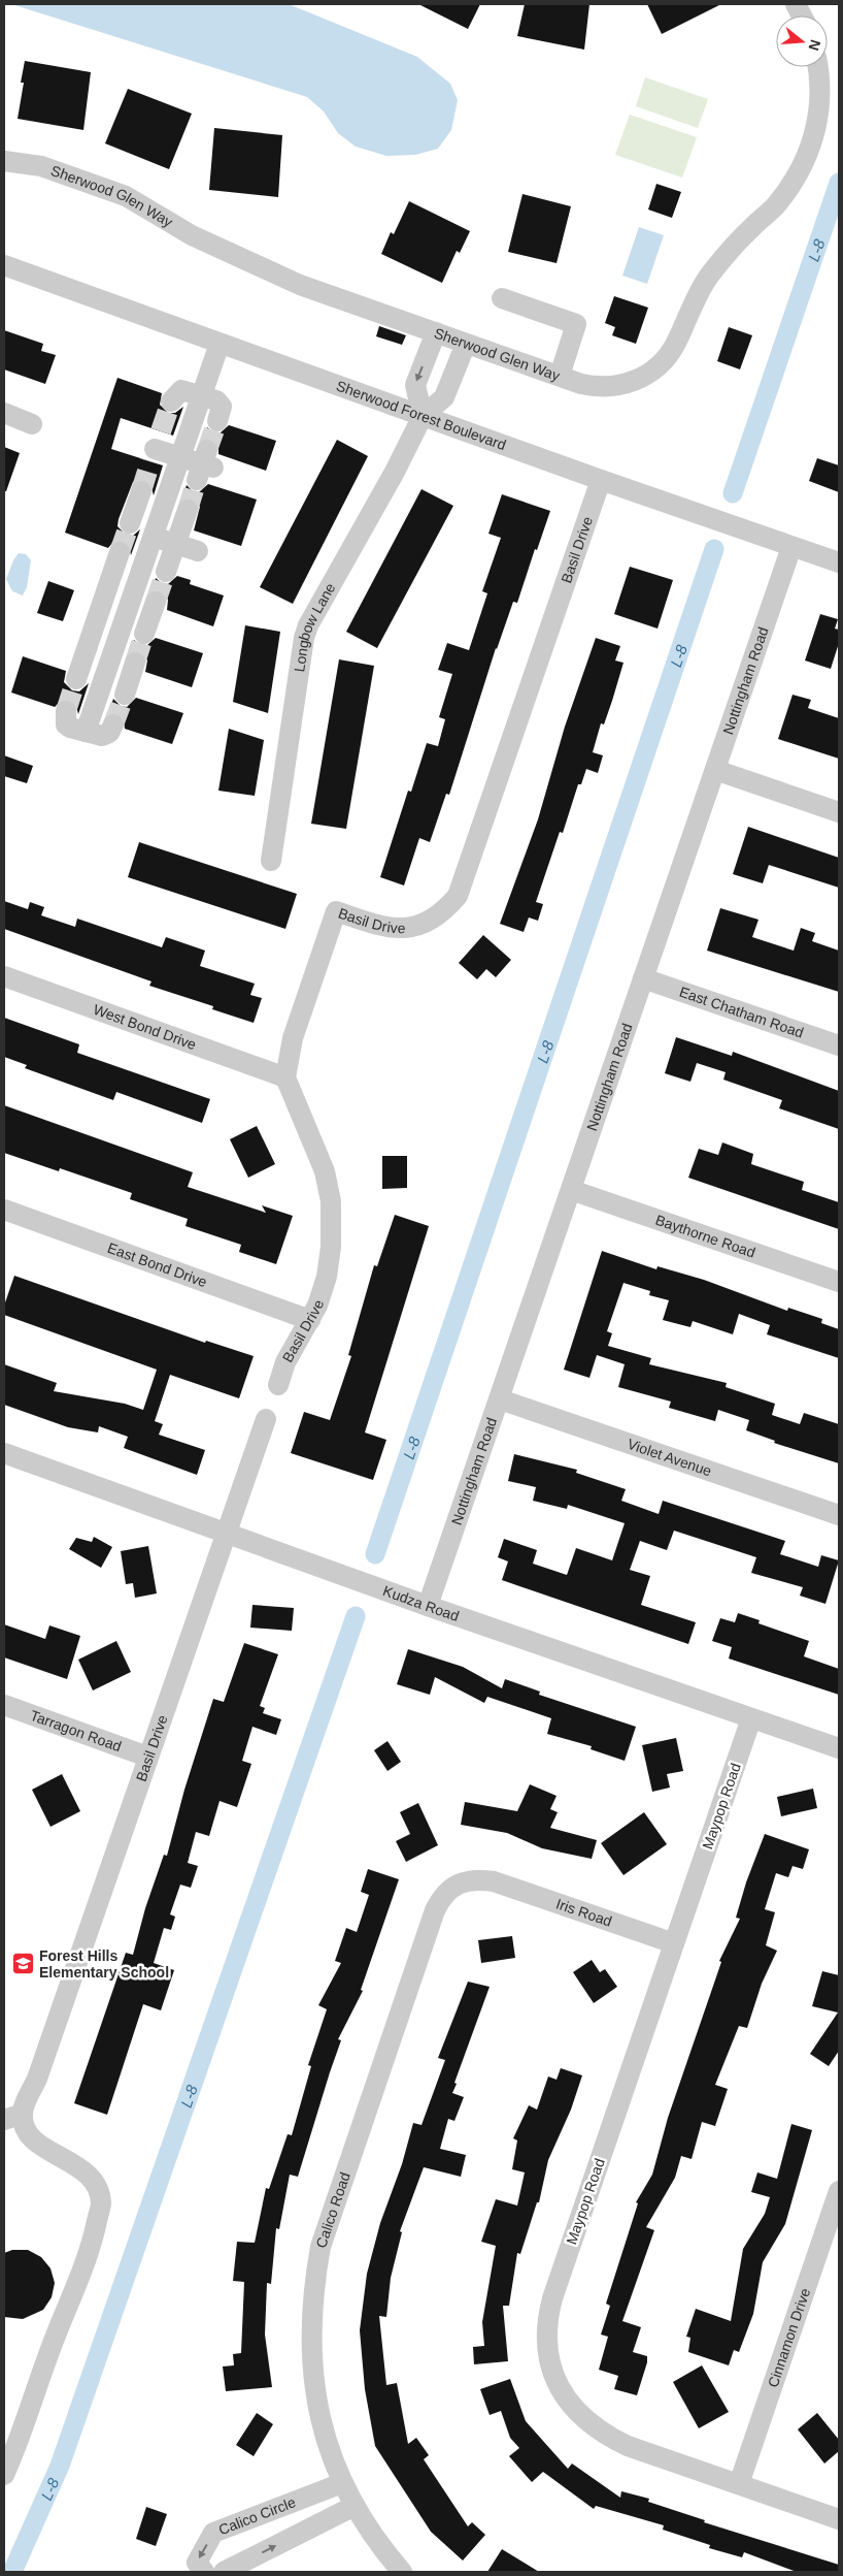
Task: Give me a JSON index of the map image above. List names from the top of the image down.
{
  "streets": {
    "street": [
      "Sherwood Glen Way",
      "Sherwood Forest Boulevard",
      "Basil Drive",
      "Longbow Lane",
      "Nottingham Road",
      "East Chatham Road",
      "West Bond Drive",
      "Baythorne Road",
      "East Bond Drive",
      "Violet Avenue",
      "Kudza Road",
      "Tarragon Road",
      "Maypop Road",
      "Iris Road",
      "Calico Road",
      "Cinnamon Drive",
      "Calico Circle"
    ]
  },
  "crossings": [
    ["Sherwood Forest Boulevard", "Basil Drive"],
    ["Sherwood Forest Boulevard", "Longbow Lane"],
    ["Sherwood Forest Boulevard", "Nottingham Road"],
    ["Basil Drive", "West Bond Drive"],
    ["Basil Drive", "East Bond Drive"],
    ["Basil Drive", "Kudza Road"],
    ["Basil Drive", "Tarragon Road"],
    ["Nottingham Road", "East Chatham Road"],
    ["Nottingham Road", "Baythorne Road"],
    ["Nottingham Road", "Violet Avenue"],
    ["Nottingham Road", "Kudza Road"],
    ["Kudza Road", "Maypop Road"],
    ["Maypop Road", "Iris Road"],
    ["Maypop Road", "Cinnamon Drive"],
    ["Iris Road", "Calico Road"],
    ["Calico Road", "Calico Circle"]
  ],
  "one_way": ["Calico Circle"],
  "water": ["L-8"],
  "places": {
    "school or university": ["Forest Hills Elementary School"]
  },
  "north": "right"
}
